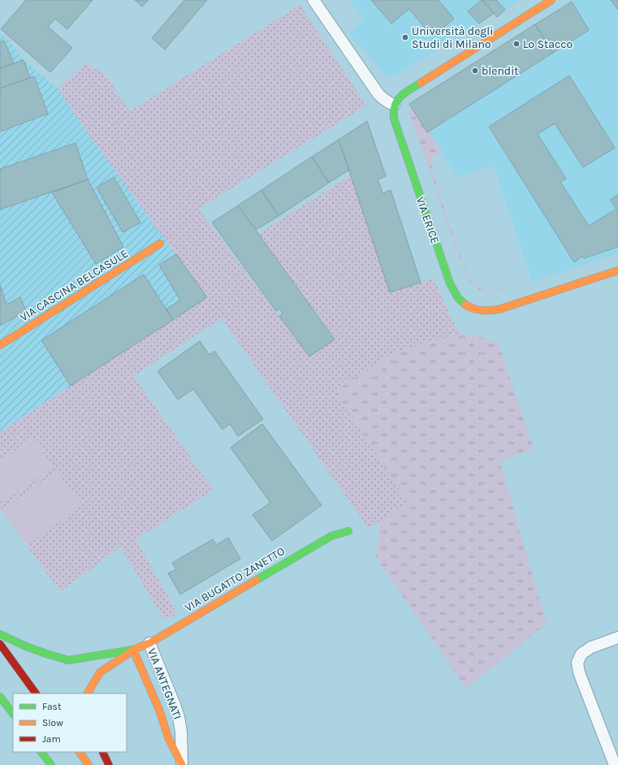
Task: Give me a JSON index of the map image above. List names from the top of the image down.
{
  "streets": {
    "street": [
      "VIA ERICE",
      "VIA CASCINA BELCASULE",
      "VIA BUGATTO ZANETTO",
      "VIA ANTEGNATI"
    ]
  },
  "crossings": [
    ["VIA BUGATTO ZANETTO", "VIA ANTEGNATI"]
  ],
  "places": ["Università degli Studi di Milano", "Lo Stacco", "blendit"],
  "legend": ["Fast", "Slow", "Jam"]
}
